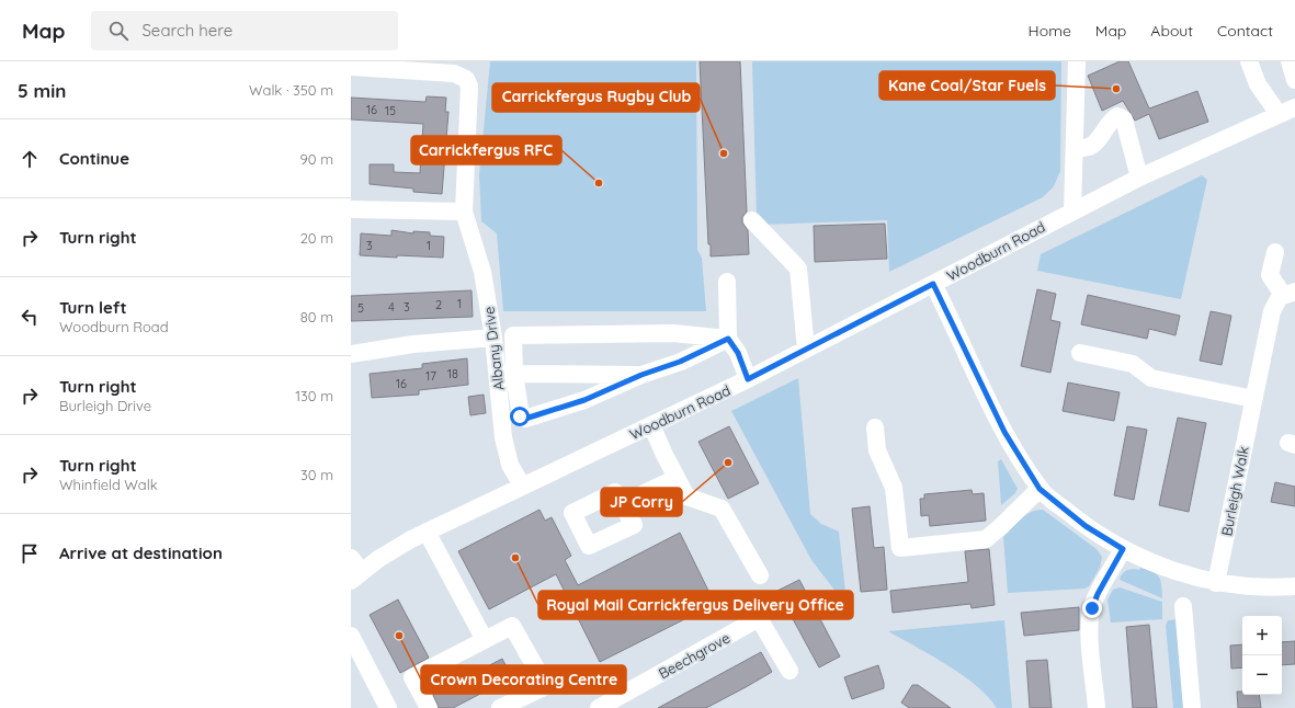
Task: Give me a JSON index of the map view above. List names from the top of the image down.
{
  "streets": {
    "street": [
      "Woodburn Road",
      "Albany Drive",
      "Burleigh Walk",
      "Beechgrove"
    ]
  },
  "crossings": [
    ["Woodburn Road", "Albany Drive"]
  ],
  "places": [
    "Kane Coal/Star Fuels",
    "Carrickfergus Rugby Club",
    "Carrickfergus RFC",
    "JP Corry",
    "Royal Mail Carrickfergus Delivery Office",
    "Crown Decorating Centre"
  ],
  "house_numbers": [
    "16",
    "15",
    "3",
    "1",
    "1",
    "2",
    "4",
    "3",
    "5",
    "18",
    "17",
    "16"
  ],
  "page": {
    "header": "Map",
    "search": "Search here",
    "nav": [
      "Home",
      "Map",
      "About",
      "Contact"
    ],
    "heading": ["5 min", "Walk · 350 m"],
    "list": [
      ["Continue", "90 m"],
      ["Turn right", "20 m"],
      ["Turn left", "Woodburn Road", "80 m"],
      ["Turn right", "Burleigh Drive", "130 m"],
      ["Turn right", "Whinfield Walk", "30 m"],
      "Arrive at destination"
    ],
    "map_buttons": ["+", "−"]
  }
}
